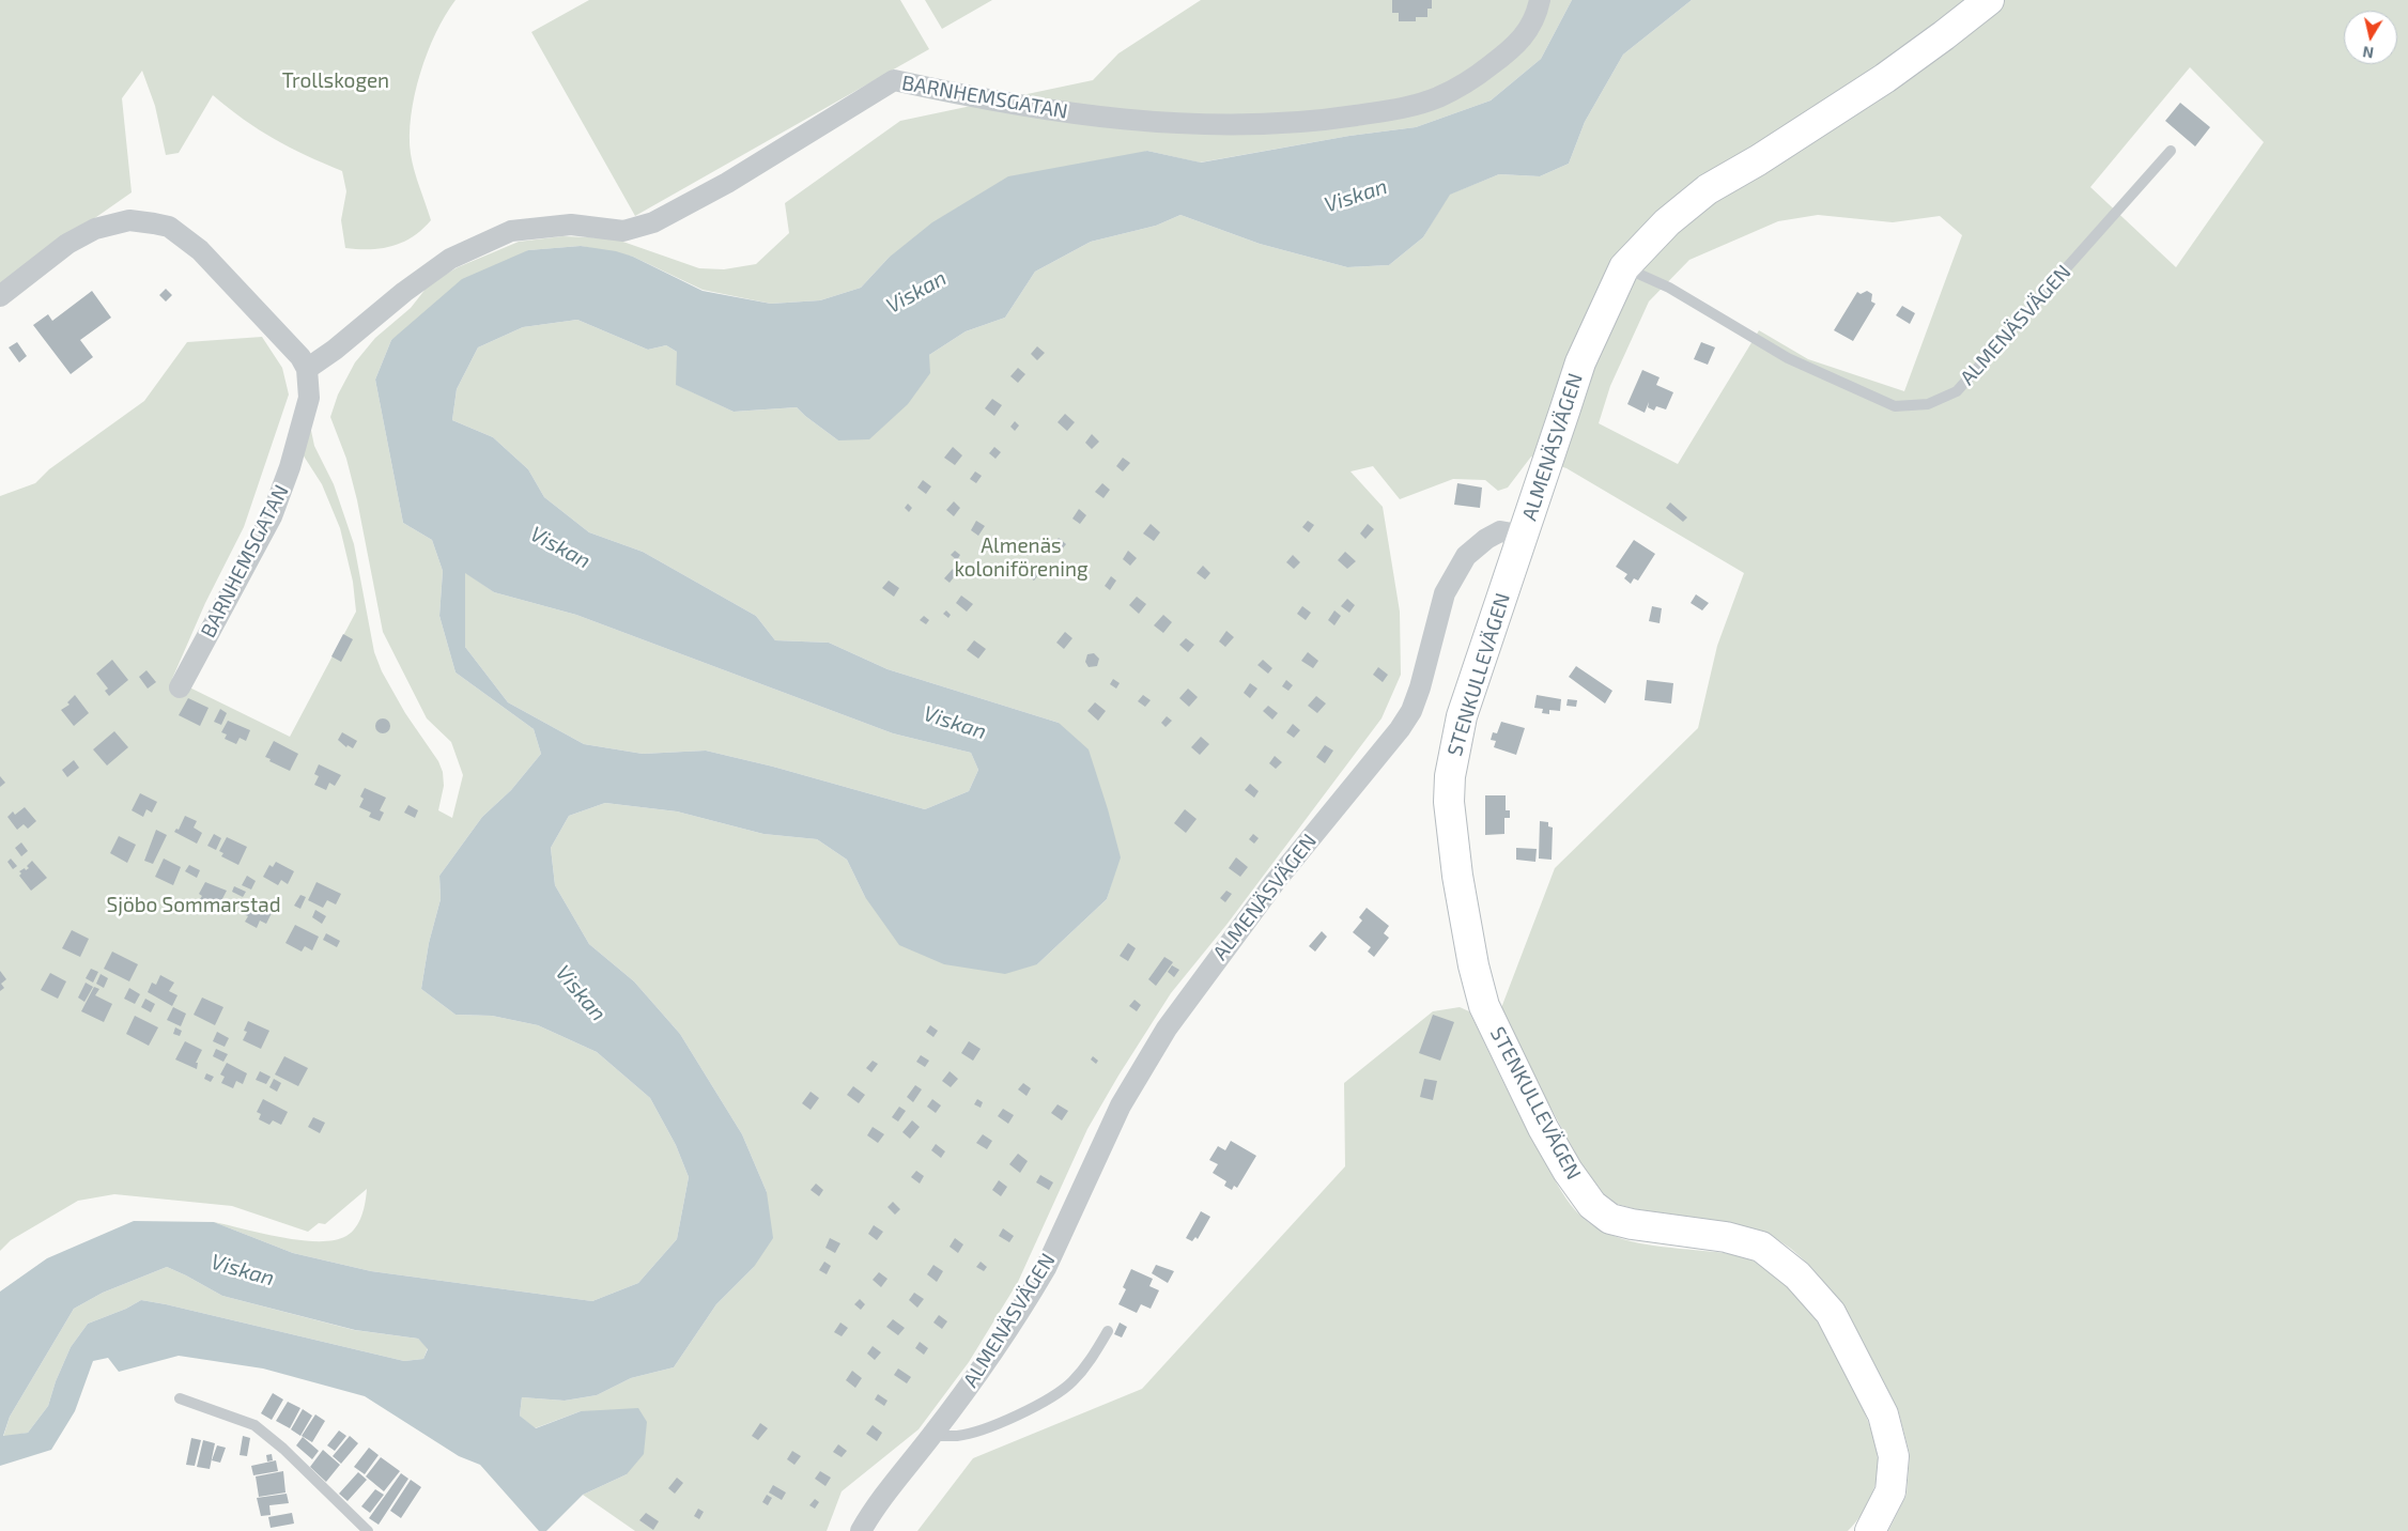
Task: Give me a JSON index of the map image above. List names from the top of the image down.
{
  "streets": {
    "street": ["BARNHEMSGATAN", "ALMENÄSVÄGEN", "STENKULLEVÄGEN"]
  },
  "crossings": [
    ["ALMENÄSVÄGEN", "STENKULLEVÄGEN"]
  ],
  "water": ["Viskan"],
  "parks": ["Trollskogen", "Almenäs koloniförening", "Sjöbo Sommarstad"],
  "north": "bottom"
}
